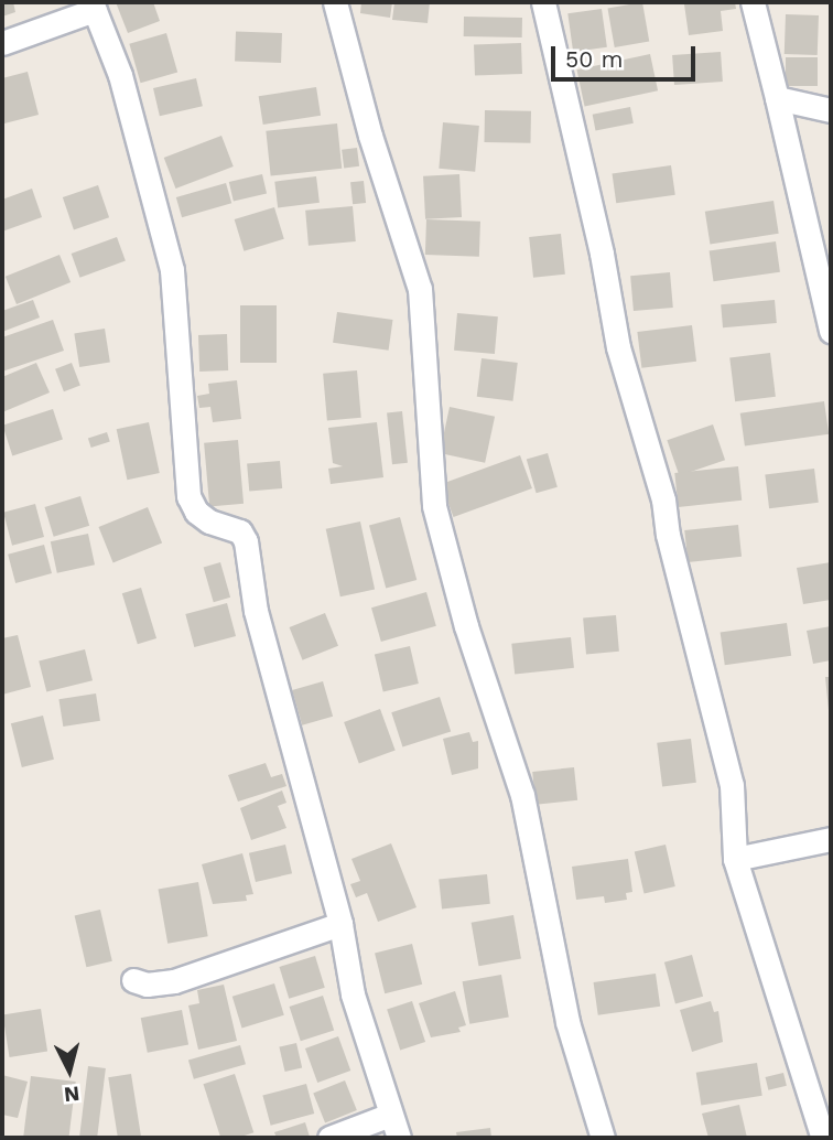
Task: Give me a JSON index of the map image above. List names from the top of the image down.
{
  "scale_bar": "50 m",
  "north": "bottom"
}
